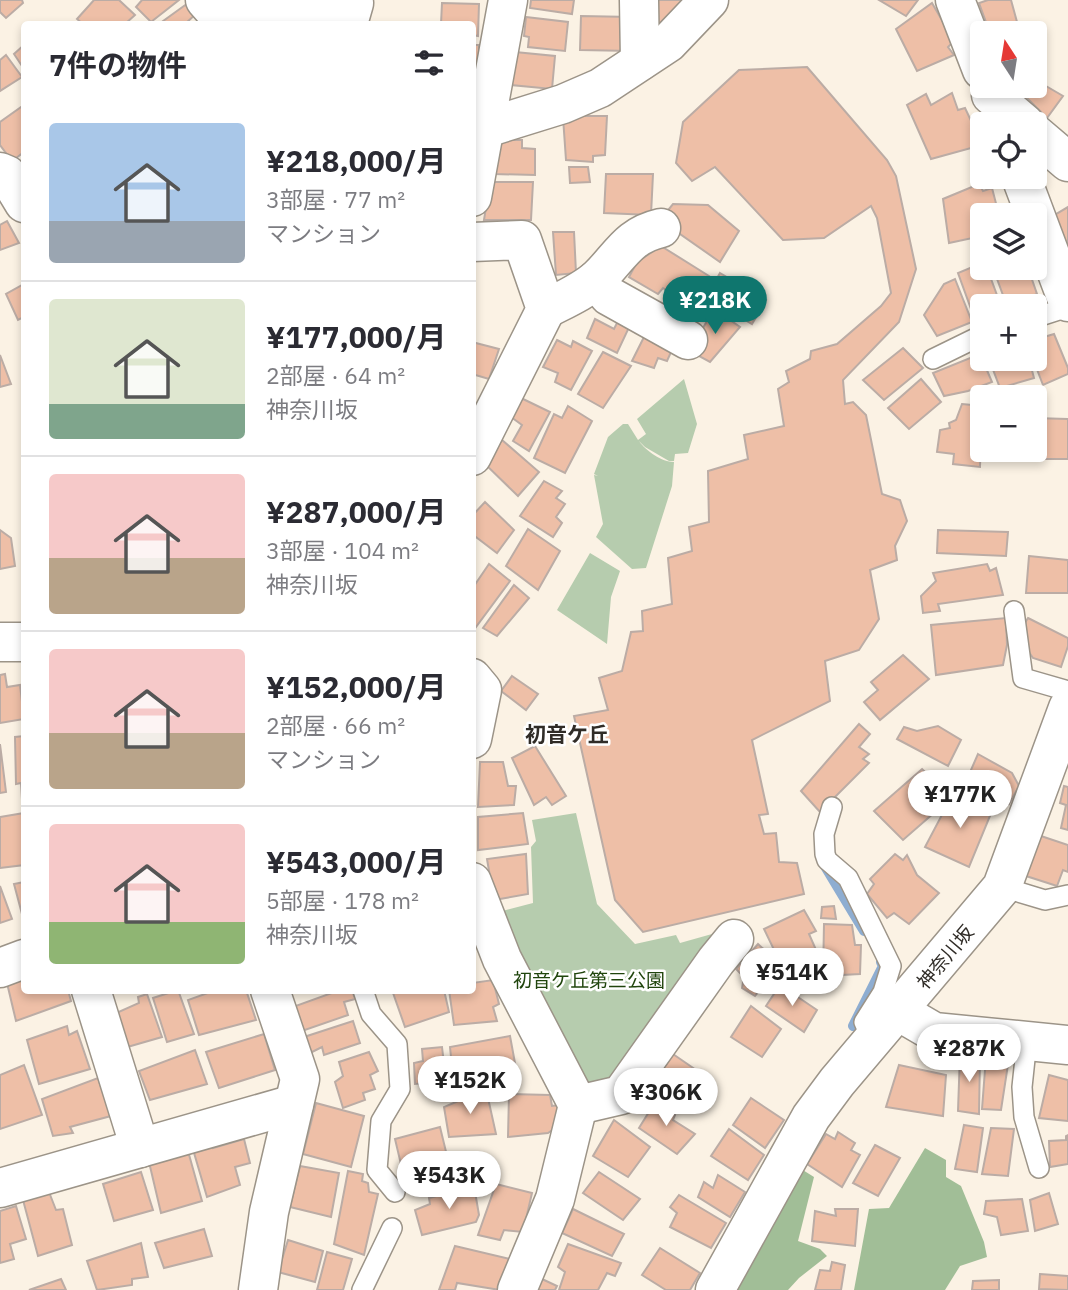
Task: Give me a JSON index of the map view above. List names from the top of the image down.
{
  "streets": {
    "street": ["神奈川坂"]
  },
  "districts": ["初音ケ丘"],
  "parks": ["初音ケ丘第三公園"],
  "north": "top",
  "page": {
    "map_buttons": ["+", "−"],
    "heading": "7件の物件",
    "list": [
      {
        "name": "¥218,000/月",
        "note": "3部屋 · 77 m² · マンション"
      },
      {
        "name": "¥177,000/月",
        "note": "2部屋 · 64 m² · 神奈川坂"
      },
      {
        "name": "¥287,000/月",
        "note": "3部屋 · 104 m² · 神奈川坂"
      },
      {
        "name": "¥152,000/月",
        "note": "2部屋 · 66 m² · マンション"
      },
      {
        "name": "¥543,000/月",
        "note": "5部屋 · 178 m² · 神奈川坂"
      }
    ],
    "price": [
      "¥218K",
      "¥177K",
      "¥514K",
      "¥287K",
      "¥152K",
      "¥306K",
      "¥543K"
    ]
  }
}
